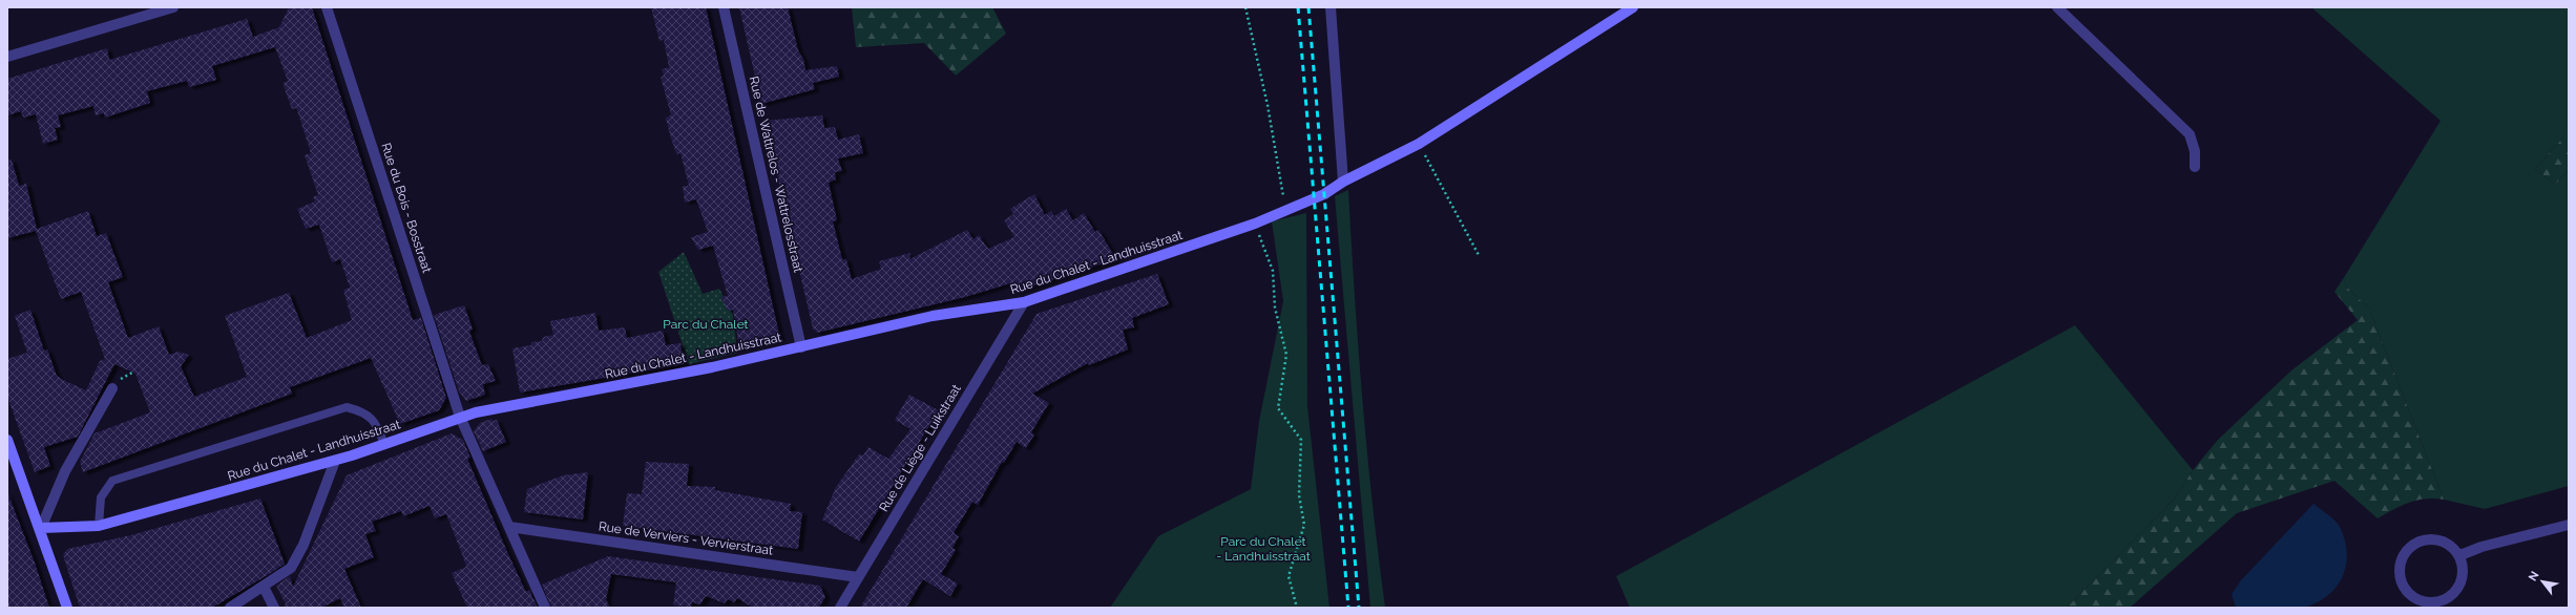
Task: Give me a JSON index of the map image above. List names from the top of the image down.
{
  "streets": {
    "street": [
      "Rue de Wattrelos - Wattrelosstraat",
      "Rue du Bois - Bosstraat",
      "Rue du Chalet - Landhuisstraat",
      "Rue de Liège - Luikstraat",
      "Rue de Verviers - Vervierstraat"
    ]
  },
  "crossings": [
    ["Rue de Wattrelos - Wattrelosstraat", "Rue du Chalet - Landhuisstraat"],
    ["Rue du Bois - Bosstraat", "Rue du Chalet - Landhuisstraat"],
    ["Rue du Bois - Bosstraat", "Rue de Verviers - Vervierstraat"],
    ["Rue du Chalet - Landhuisstraat", "Rue de Liège - Luikstraat"],
    ["Rue de Liège - Luikstraat", "Rue de Verviers - Vervierstraat"]
  ],
  "parks": ["Parc du Chalet", "Parc du Chalet - Landhuisstraat"],
  "north": "top left"
}
